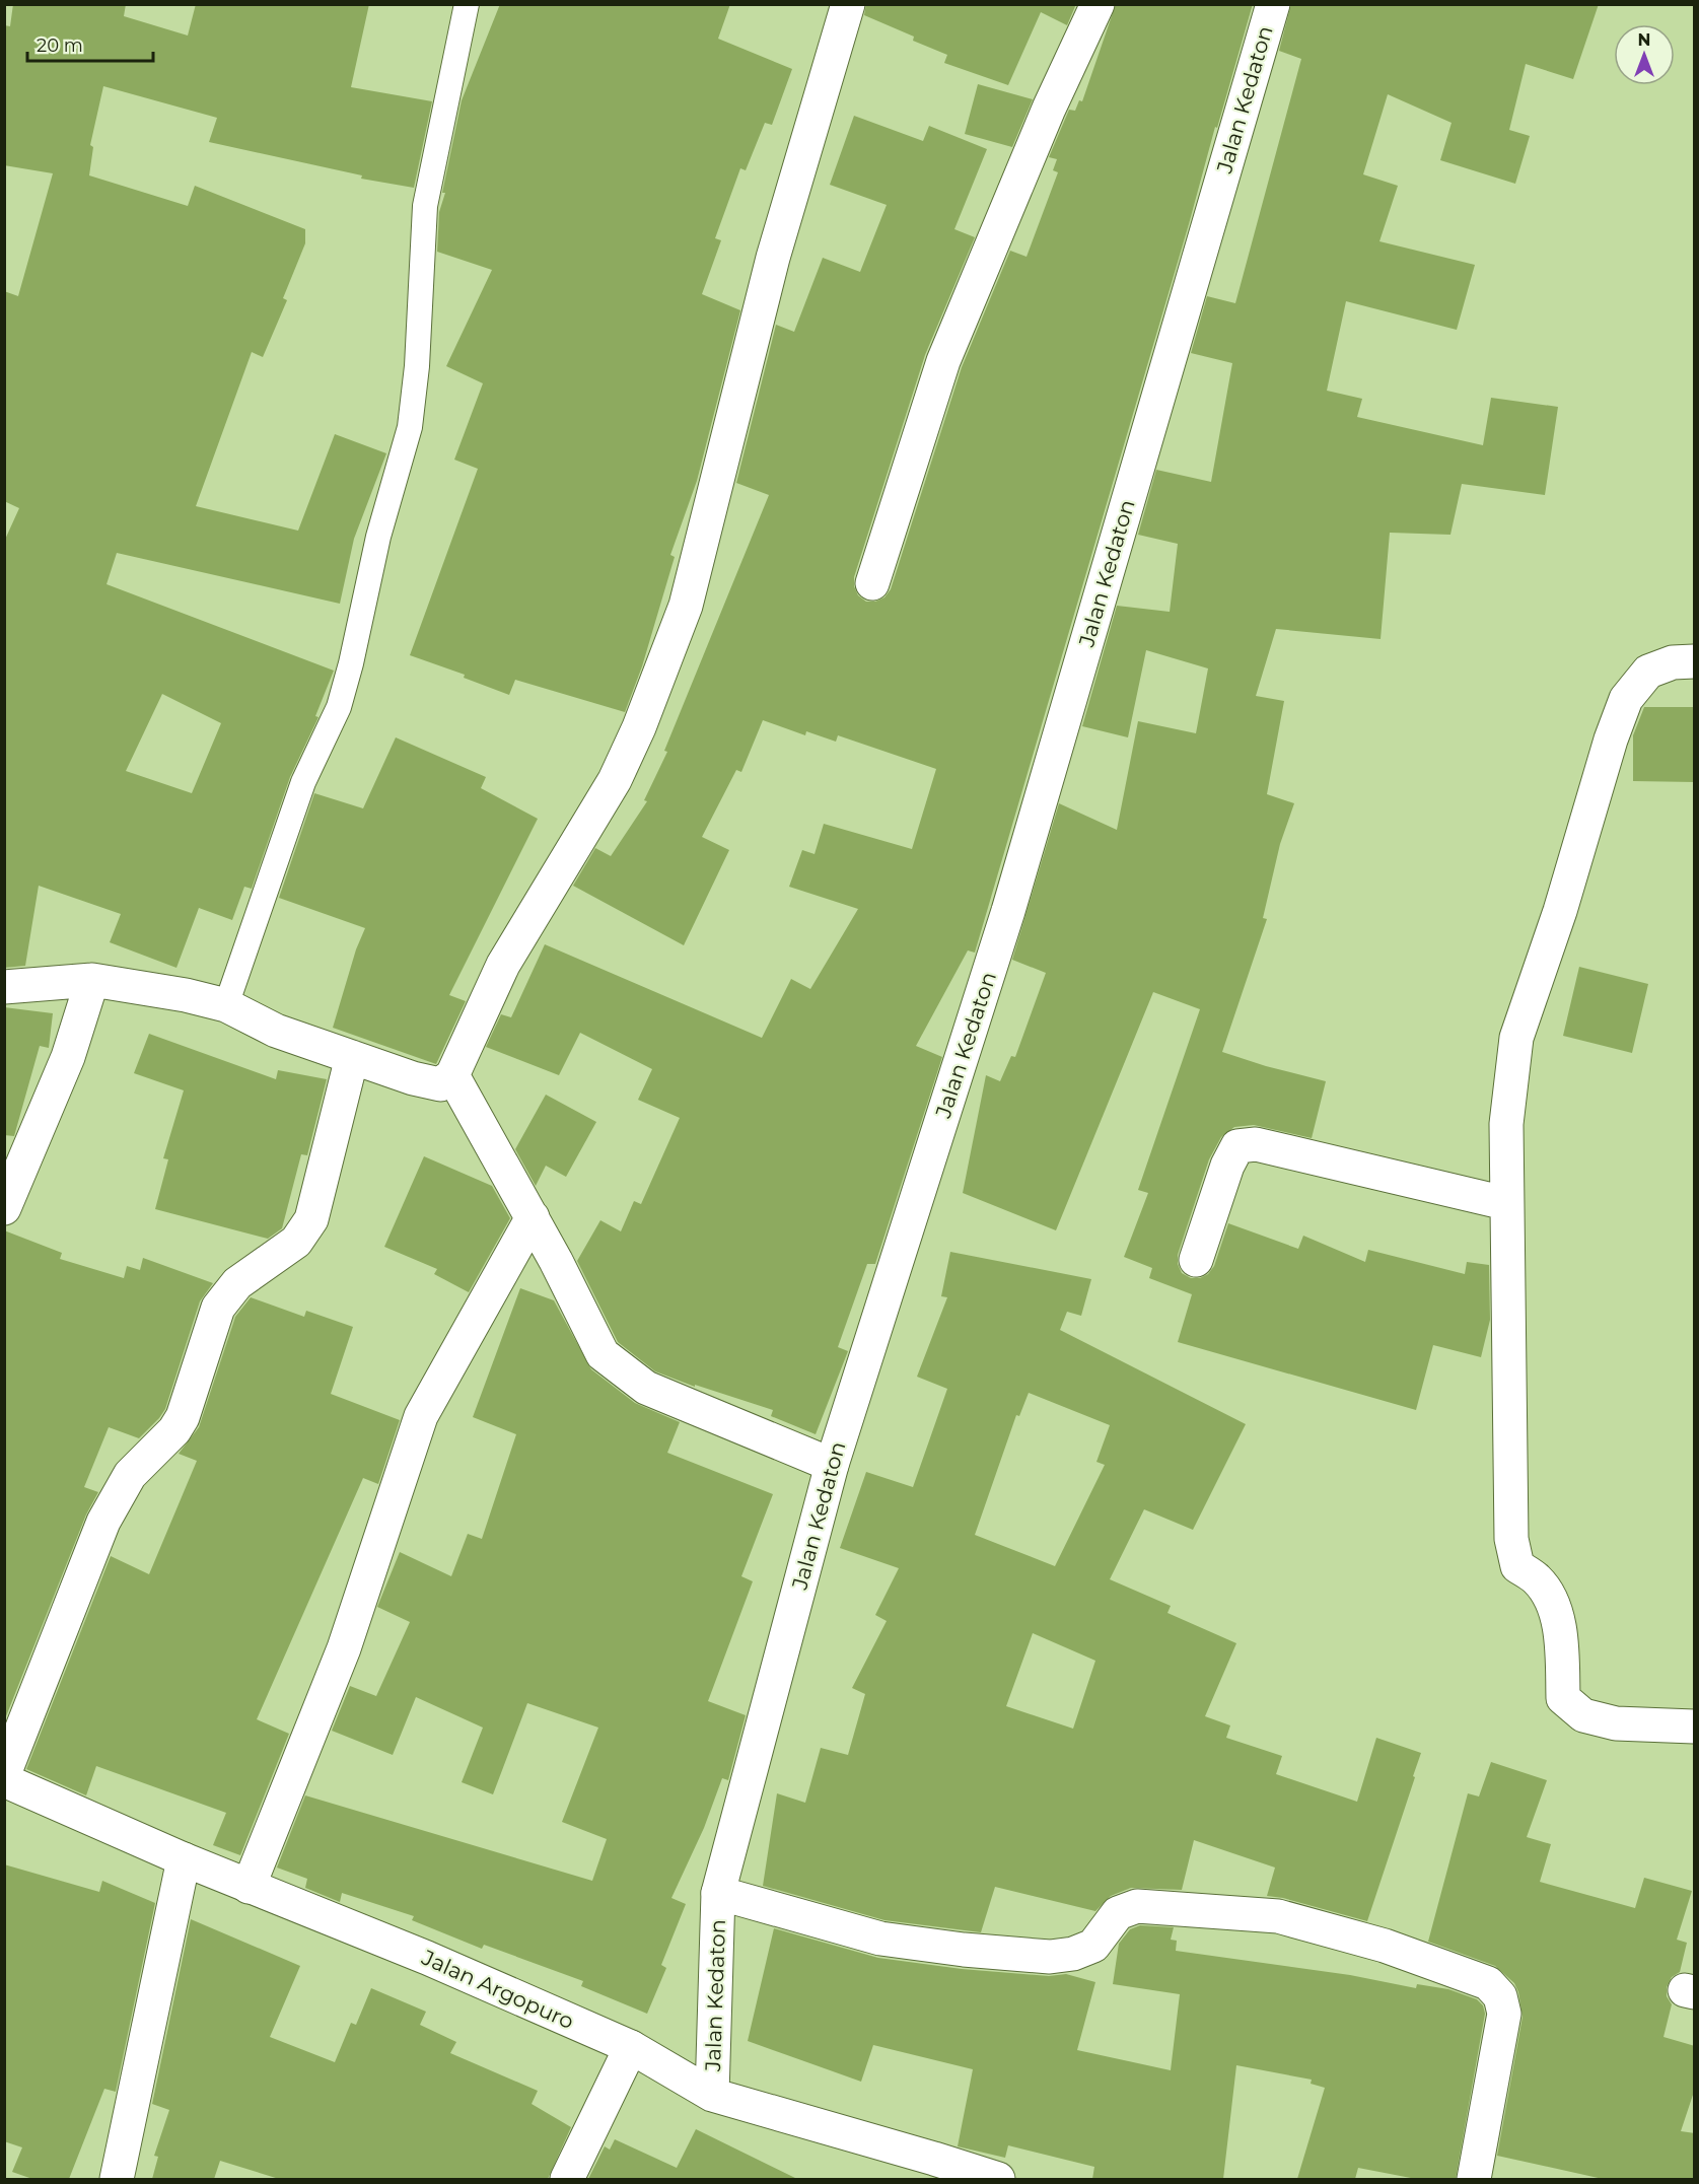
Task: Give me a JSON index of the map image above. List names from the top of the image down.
{
  "streets": {
    "street": ["Jalan Kedaton", "Jalan Argopuro"]
  },
  "crossings": [
    ["Jalan Kedaton", "Jalan Argopuro"]
  ],
  "scale_bar": "20 m",
  "north": "top"
}
